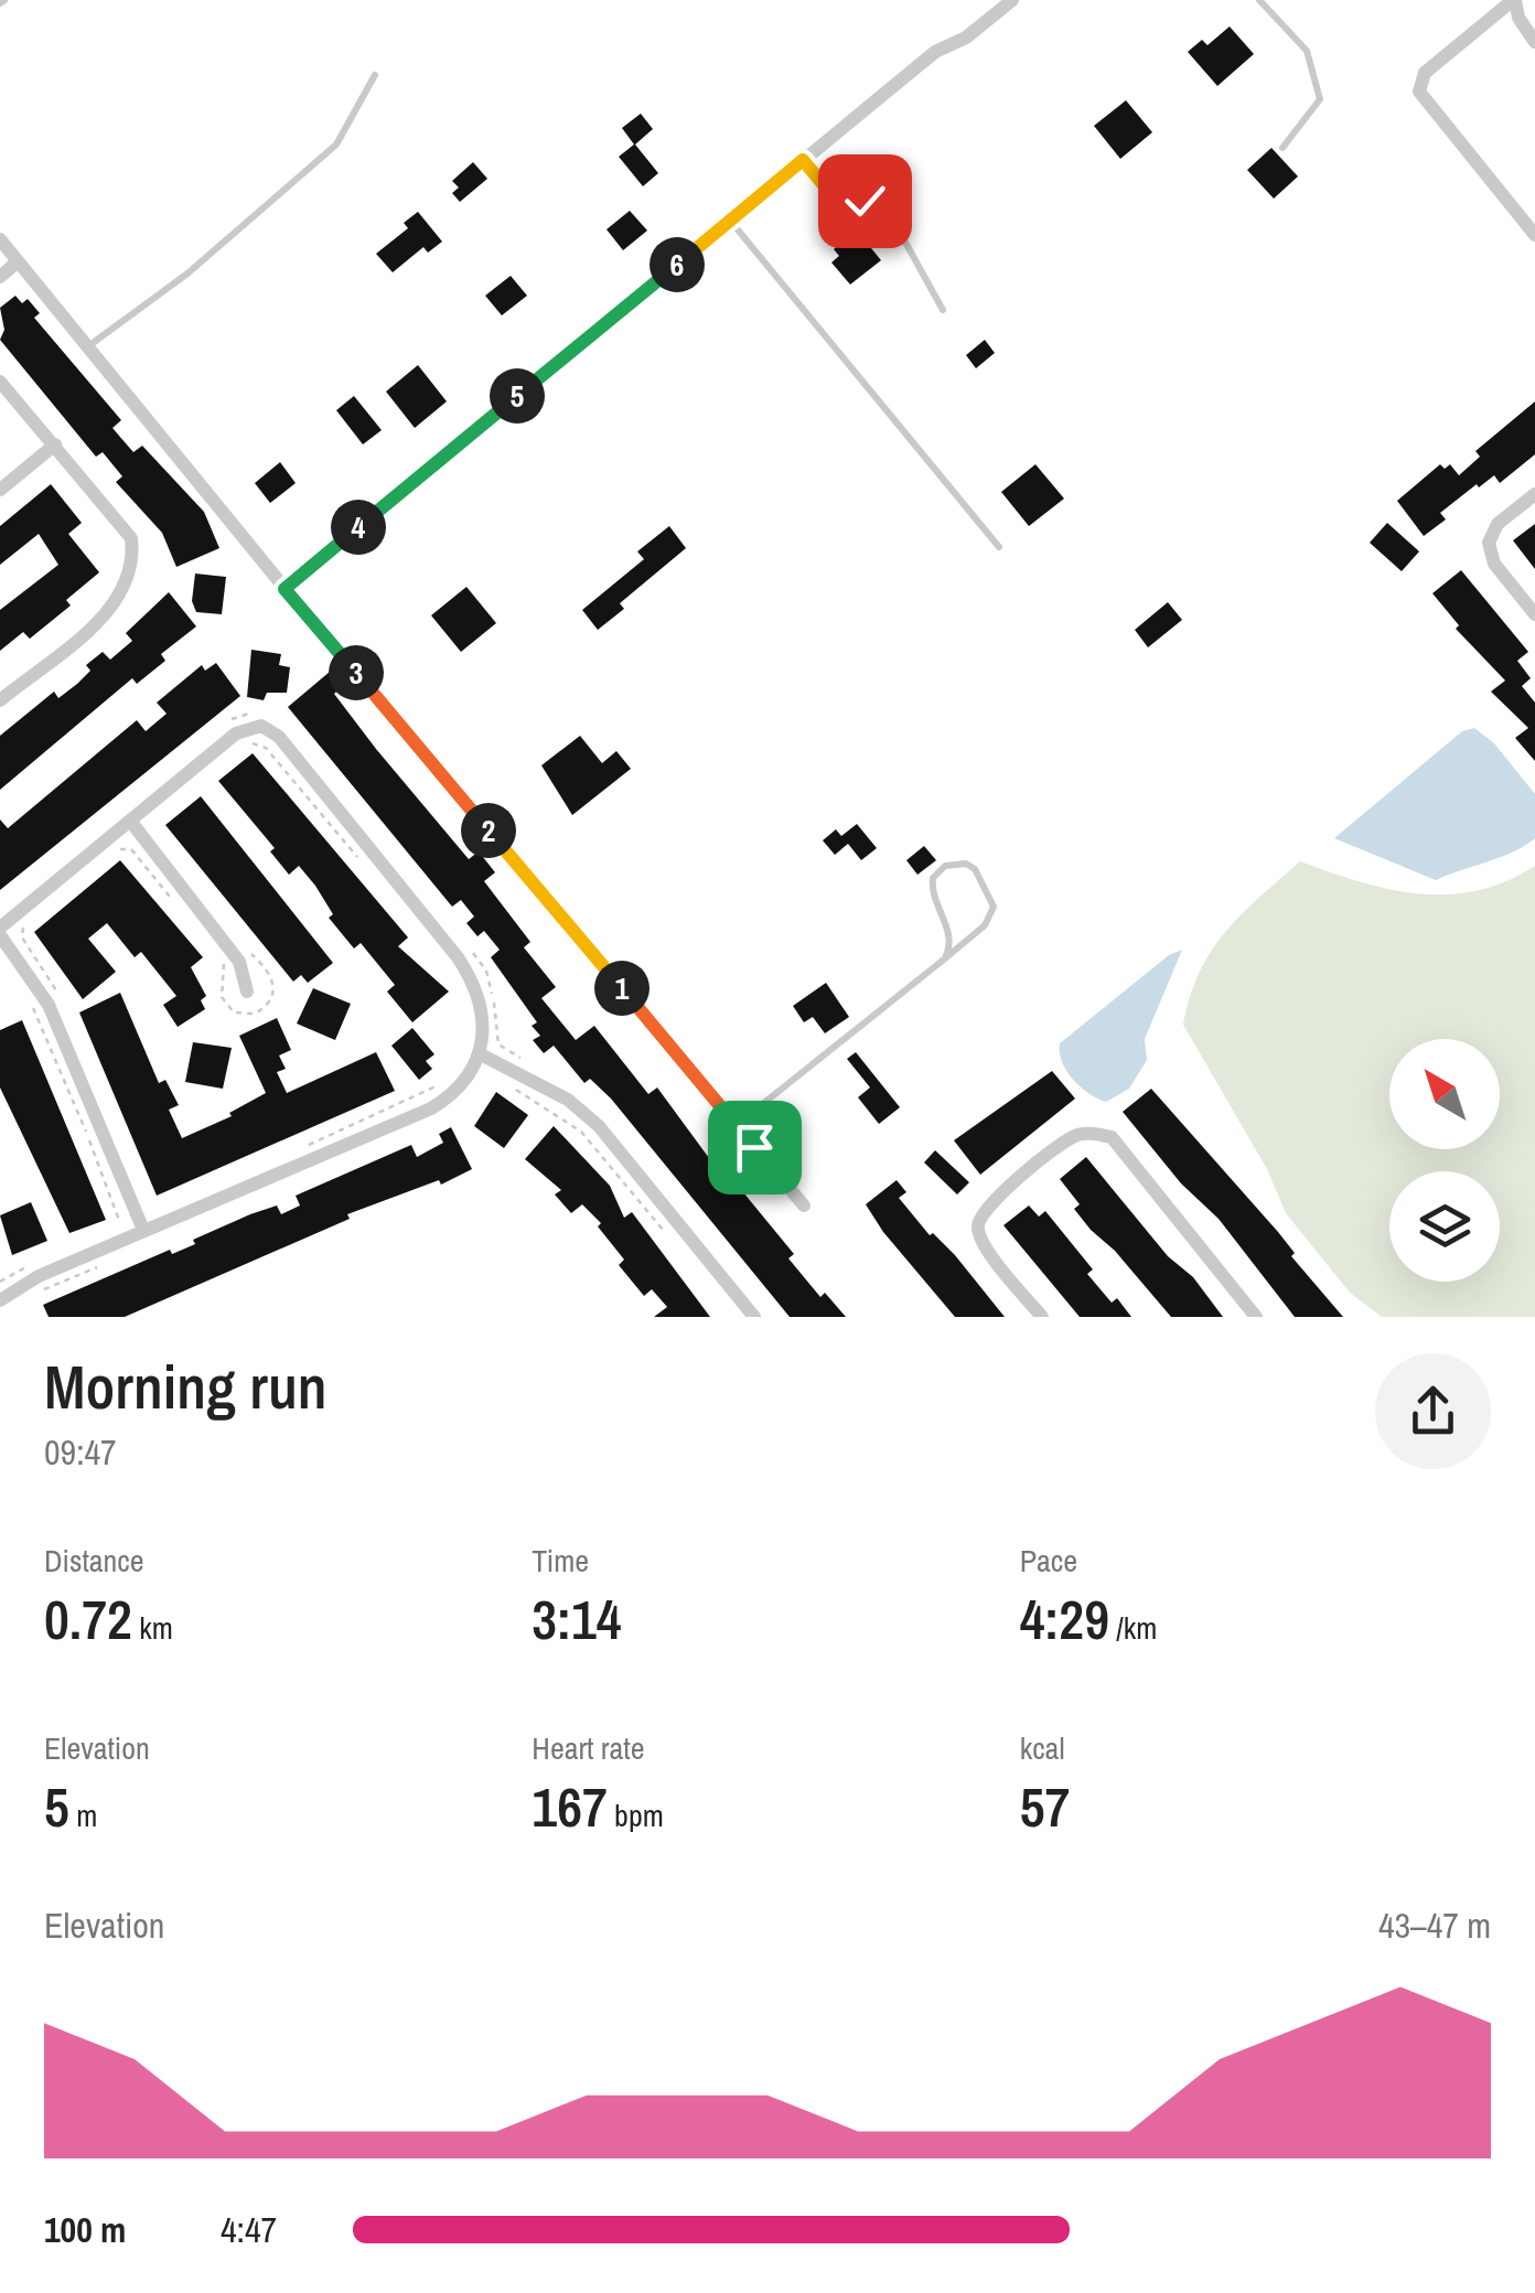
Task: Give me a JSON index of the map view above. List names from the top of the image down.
{
  "north": "top left",
  "page": {
    "pins": [
      "6",
      "5",
      "4",
      "3",
      "2",
      "1"
    ],
    "heading": ["Morning run", "09:47"],
    "stats": [
      ["Distance", "0.72 km"],
      ["Time", "3:14"],
      ["Pace", "4:29 /km"],
      ["Elevation", "5 m"],
      ["Heart rate", "167 bpm"],
      ["kcal", "57"]
    ],
    "chart": ["Elevation", "43–47 m"],
    "list": [
      {
        "name": "100 m",
        "note": "4:47"
      }
    ]
  }
}
